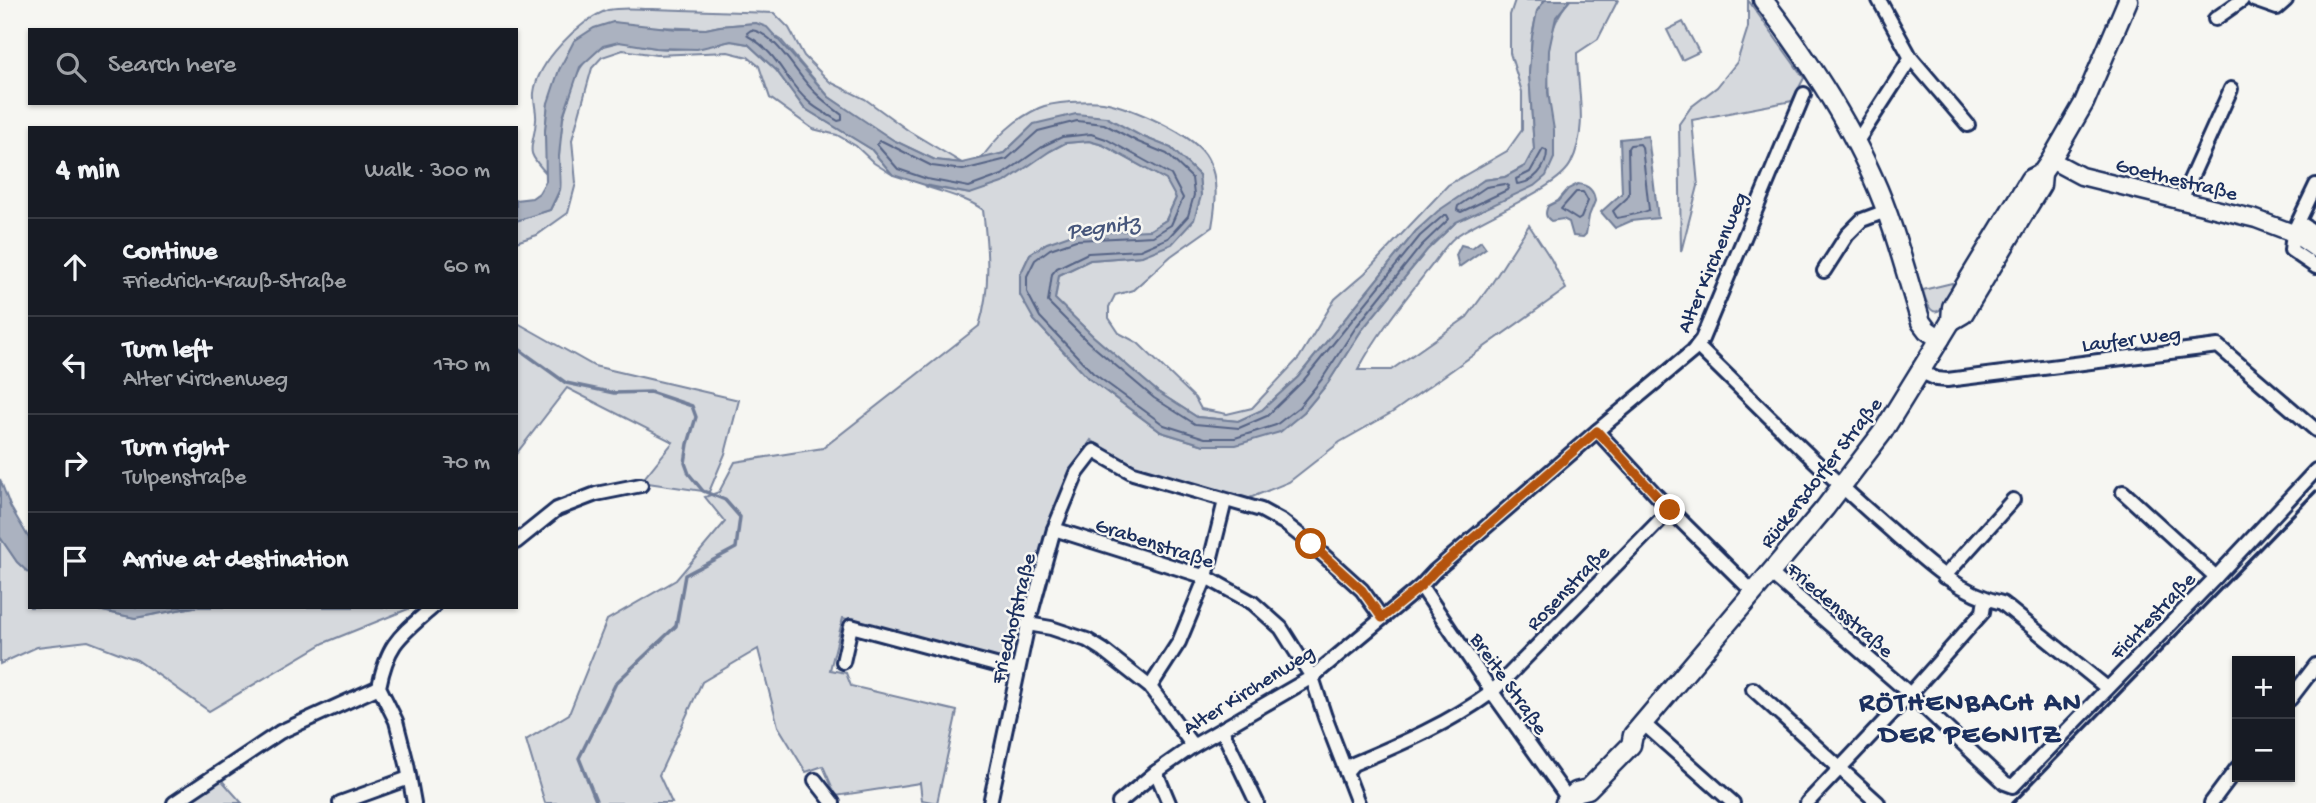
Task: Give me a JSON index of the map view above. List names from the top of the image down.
{
  "streets": {
    "main road": ["Rückersdorfer Straße"],
    "street": [
      "Goethestraße",
      "Alter Kirchenweg",
      "Laufer Weg",
      "Grabenstraße",
      "Rosenstraße",
      "Friedensstraße",
      "Fichtestraße",
      "Friedhofstraße",
      "Breite Straße"
    ]
  },
  "crossings": [
    ["Goethestraße", "Rückersdorfer Straße"],
    ["Alter Kirchenweg", "Grabenstraße"],
    ["Alter Kirchenweg", "Breite Straße"],
    ["Laufer Weg", "Rückersdorfer Straße"],
    ["Rückersdorfer Straße", "Friedensstraße"],
    ["Rückersdorfer Straße", "Breite Straße"],
    ["Grabenstraße", "Friedhofstraße"],
    ["Rosenstraße", "Breite Straße"],
    ["Friedensstraße", "Fichtestraße"]
  ],
  "districts": ["RÖTHENBACH AN DER PEGNITZ"],
  "water": ["Pegnitz"],
  "page": {
    "search": "Search here",
    "heading": ["4 min", "Walk · 300 m"],
    "list": [
      ["Continue", "Friedrich-Krauß-Straße", "60 m"],
      ["Turn left", "Alter Kirchenweg", "170 m"],
      ["Turn right", "Tulpenstraße", "70 m"],
      "Arrive at destination"
    ],
    "map_buttons": ["+", "−"]
  }
}
